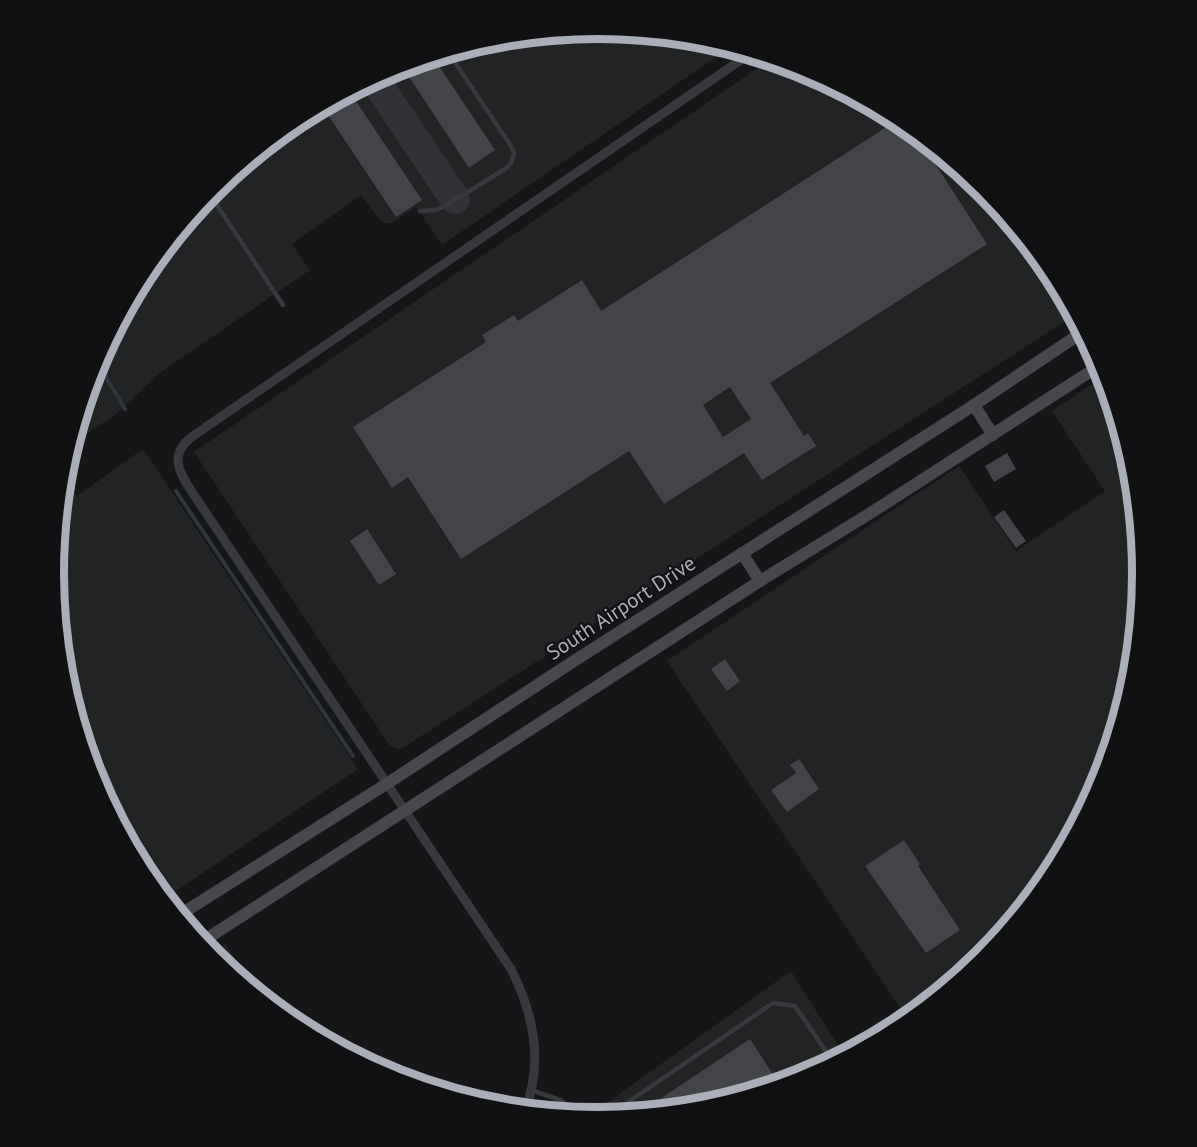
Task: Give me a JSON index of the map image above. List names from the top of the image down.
{
  "streets": {
    "main road": ["South Airport Drive"]
  }
}
